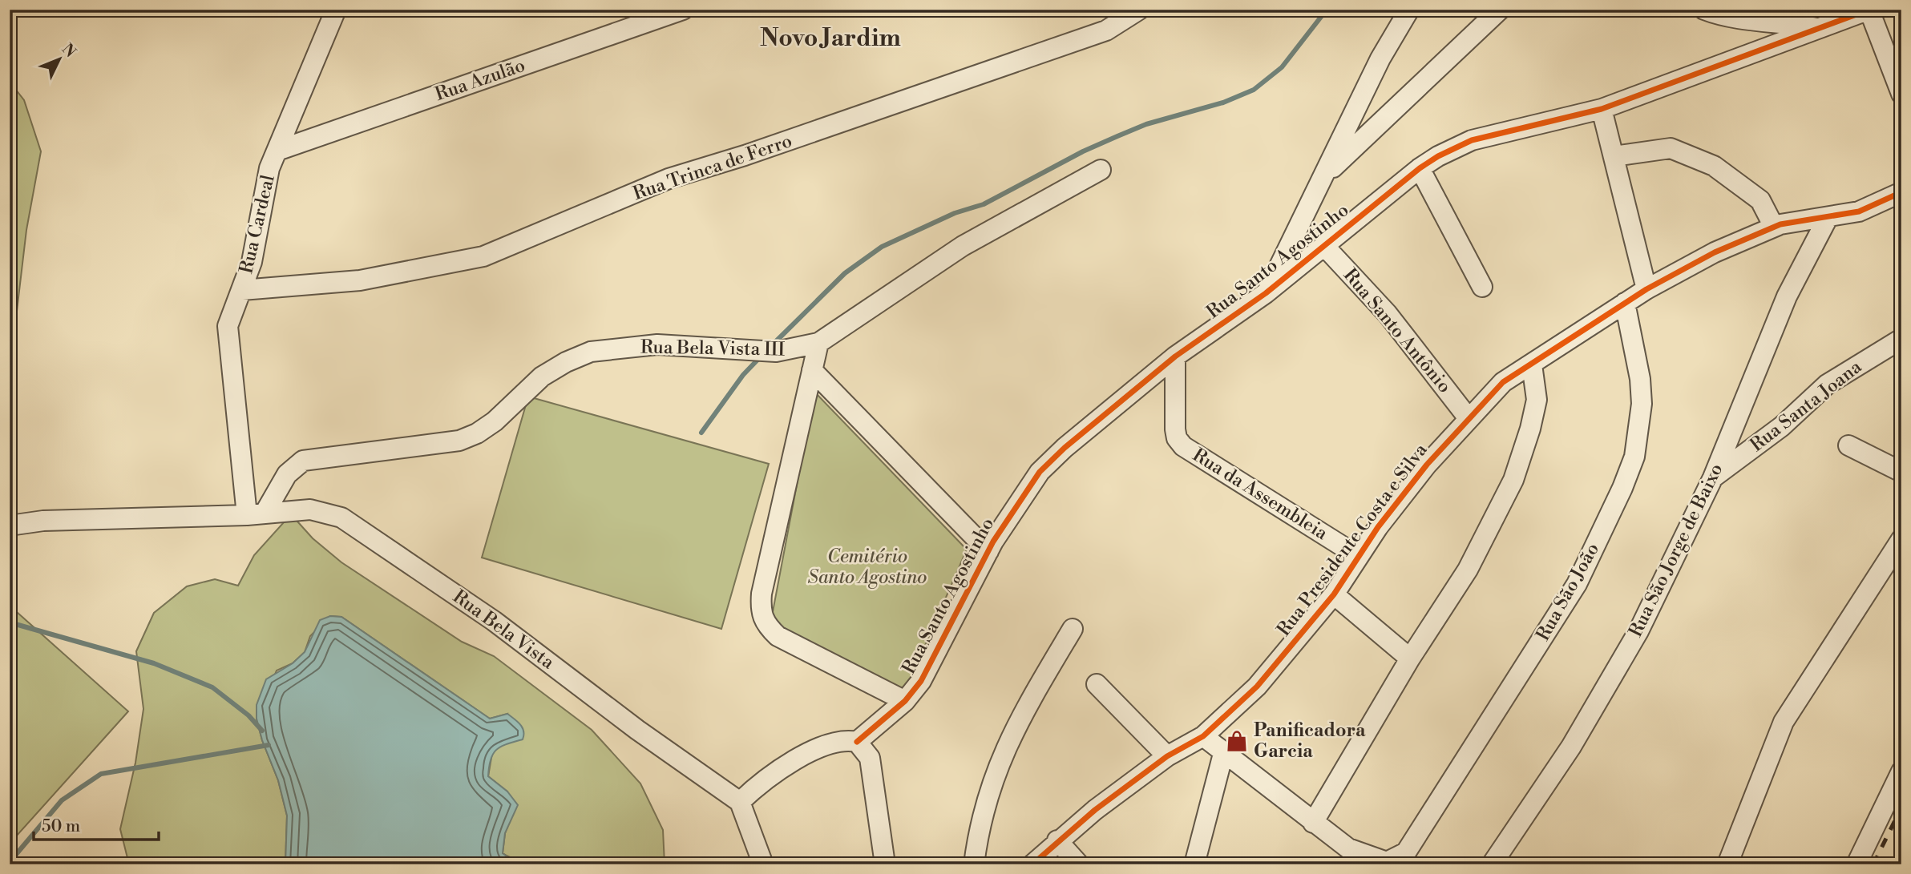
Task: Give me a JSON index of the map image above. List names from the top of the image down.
{
  "streets": {
    "street": [
      "Rua Azulão",
      "Rua Trinca de Ferro",
      "Rua Cardeal",
      "Rua Santo Agostinho",
      "Rua Santo Antônio",
      "Rua Bela Vista III",
      "Rua Santa Joana",
      "Rua da Assembleia",
      "Rua Presidente Costa e Silva",
      "Rua São Jorge de Baixo",
      "Rua São João",
      "Rua Bela Vista"
    ]
  },
  "crossings": [
    ["Rua Azulão", "Rua Cardeal"],
    ["Rua Trinca de Ferro", "Rua Cardeal"],
    ["Rua Cardeal", "Rua Bela Vista III"],
    ["Rua Cardeal", "Rua Bela Vista"],
    ["Rua Santo Agostinho", "Rua Santo Antônio"],
    ["Rua Santo Agostinho", "Rua da Assembleia"],
    ["Rua Santo Antônio", "Rua Presidente Costa e Silva"],
    ["Rua Bela Vista III", "Rua Bela Vista"],
    ["Rua Santa Joana", "Rua São Jorge de Baixo"],
    ["Rua da Assembleia", "Rua Presidente Costa e Silva"],
    ["Rua Presidente Costa e Silva", "Rua São Jorge de Baixo"],
    ["Rua Presidente Costa e Silva", "Rua São João"]
  ],
  "districts": ["Novo Jardim"],
  "parks": ["Cemitério Santo Agostino"],
  "places": {
    "shop": ["Panificadora Garcia"]
  },
  "scale_bar": "50 m",
  "north": "top right"
}
